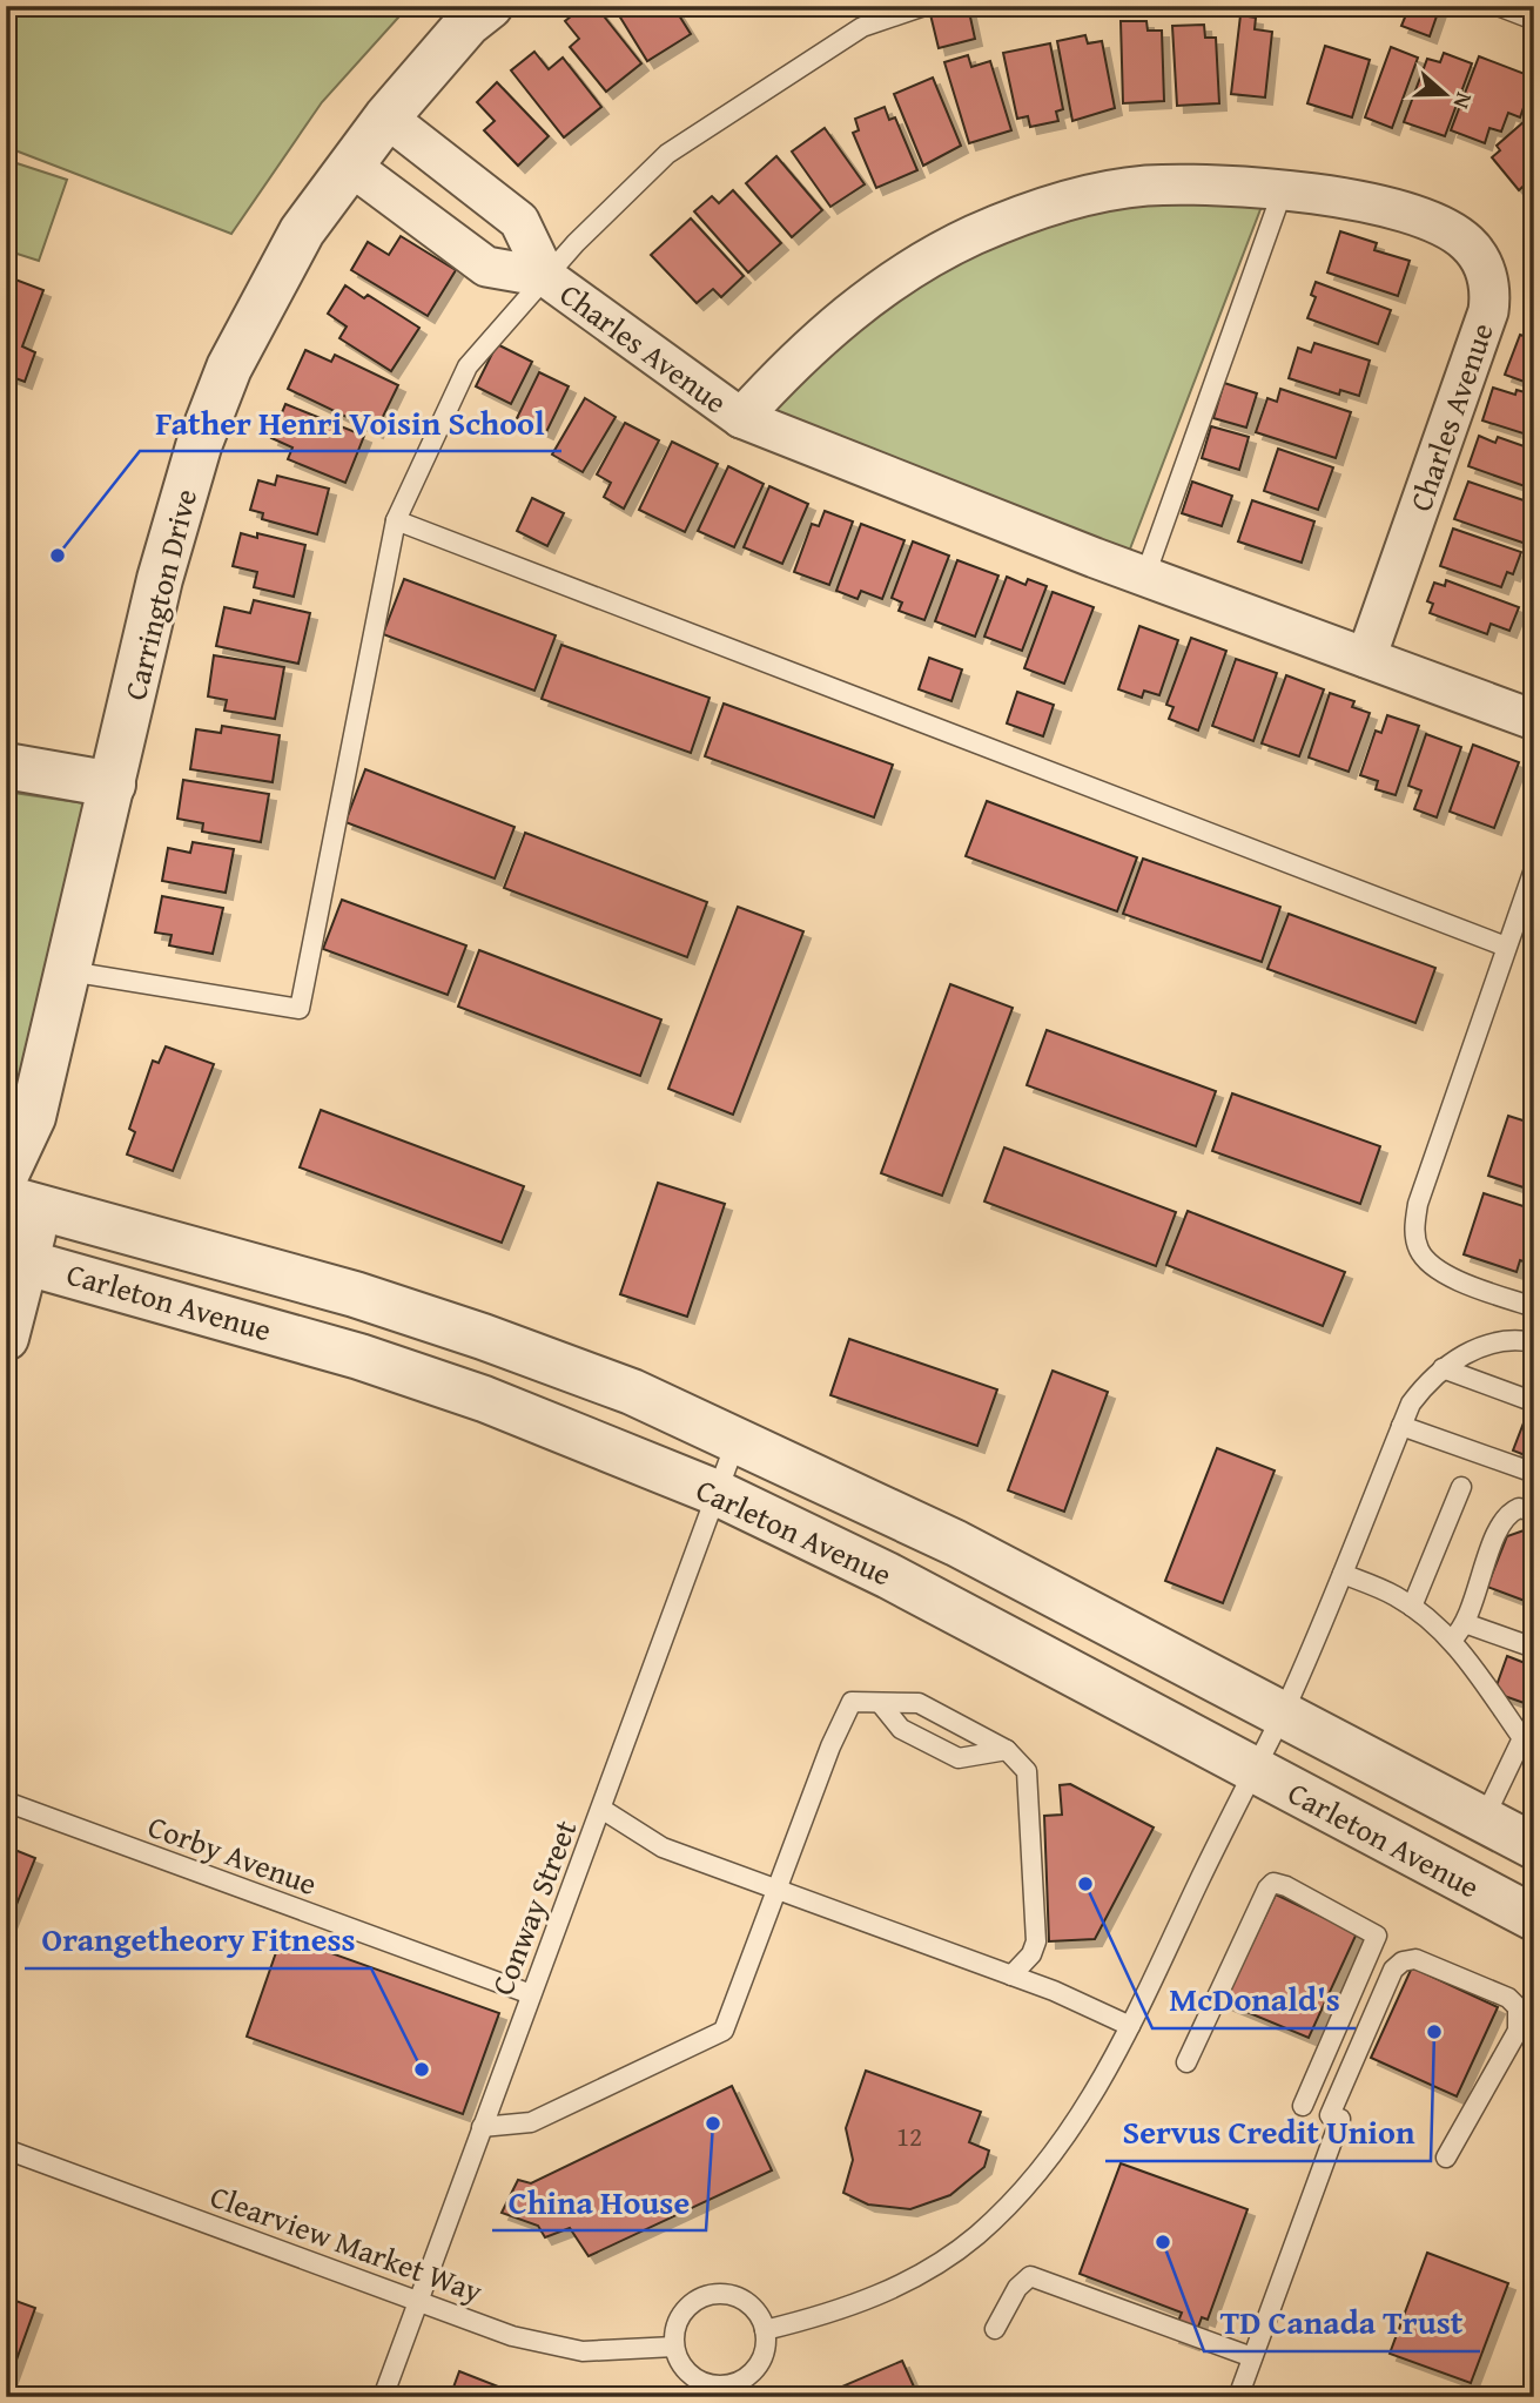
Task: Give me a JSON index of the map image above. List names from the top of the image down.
{
  "streets": {
    "street": ["Charles Avenue", "Carrington Drive", "Carleton Avenue"],
    "lane": ["Corby Avenue", "Conway Street", "Clearview Market Way"]
  },
  "crossings": [
    ["Charles Avenue", "Carrington Drive"],
    ["Carrington Drive", "Carleton Avenue"],
    ["Carleton Avenue", "Conway Street"],
    ["Corby Avenue", "Conway Street"],
    ["Conway Street", "Clearview Market Way"]
  ],
  "places": [
    "Father Henri Voisin School",
    "McDonald's",
    "Servus Credit Union",
    "Orangetheory Fitness",
    "China House",
    "TD Canada Trust"
  ],
  "house_numbers": ["12"],
  "north": "right"
}
